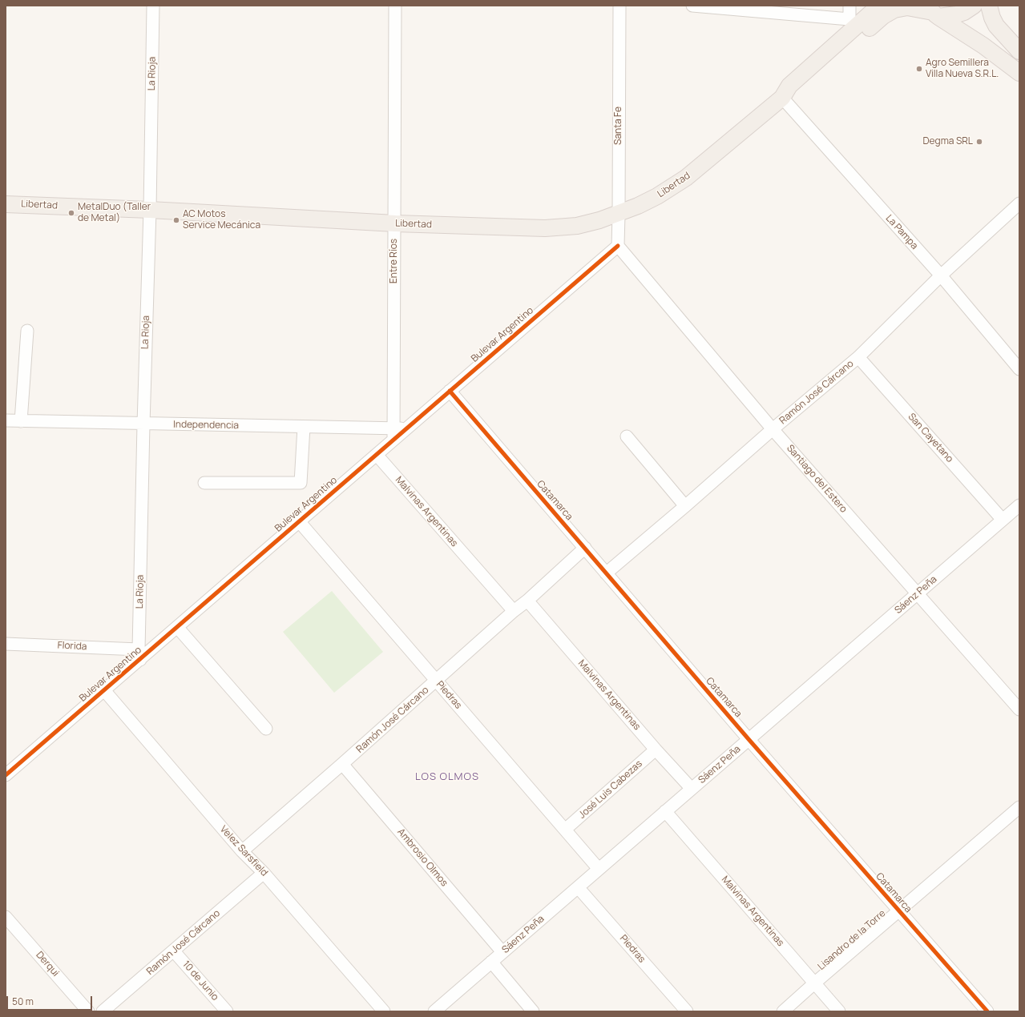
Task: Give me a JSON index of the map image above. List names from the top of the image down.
{
  "streets": {
    "main road": ["Libertad"],
    "street": [
      "La Rioja",
      "Santa Fe",
      "La Pampa",
      "Entre Ríos",
      "Bulevar Argentino",
      "Ramón José Cárcano",
      "Independencia",
      "San Cayetano",
      "Santiago del Estero",
      "Catamarca",
      "Malvinas Argentinas",
      "Sáenz Peña",
      "Florida",
      "Piedras",
      "José Luis Cabezas",
      "Velez Sarsfield",
      "Ambrosio Olmos",
      "Lisandro de la Torre",
      "Derqui",
      "10 de Junio"
    ]
  },
  "crossings": [
    ["La Rioja", "Libertad"],
    ["La Rioja", "Bulevar Argentino"],
    ["La Rioja", "Independencia"],
    ["La Rioja", "Florida"],
    ["Santa Fe", "Libertad"],
    ["Santa Fe", "Bulevar Argentino"],
    ["Santa Fe", "Santiago del Estero"],
    ["Libertad", "La Pampa"],
    ["Libertad", "Entre Ríos"],
    ["La Pampa", "Ramón José Cárcano"],
    ["Entre Ríos", "Bulevar Argentino"],
    ["Entre Ríos", "Independencia"],
    ["Bulevar Argentino", "Independencia"],
    ["Bulevar Argentino", "Santiago del Estero"],
    ["Bulevar Argentino", "Catamarca"],
    ["Bulevar Argentino", "Malvinas Argentinas"],
    ["Bulevar Argentino", "Florida"],
    ["Bulevar Argentino", "Piedras"],
    ["Bulevar Argentino", "Velez Sarsfield"],
    ["Ramón José Cárcano", "San Cayetano"],
    ["Ramón José Cárcano", "Santiago del Estero"],
    ["Ramón José Cárcano", "Catamarca"],
    ["Ramón José Cárcano", "Malvinas Argentinas"],
    ["Ramón José Cárcano", "Piedras"],
    ["Ramón José Cárcano", "Velez Sarsfield"],
    ["Ramón José Cárcano", "Ambrosio Olmos"],
    ["Ramón José Cárcano", "10 de Junio"],
    ["San Cayetano", "Sáenz Peña"],
    ["Santiago del Estero", "Sáenz Peña"],
    ["Catamarca", "Sáenz Peña"],
    ["Catamarca", "Lisandro de la Torre"],
    ["Malvinas Argentinas", "Sáenz Peña"],
    ["Malvinas Argentinas", "José Luis Cabezas"],
    ["Malvinas Argentinas", "Lisandro de la Torre"],
    ["Sáenz Peña", "Piedras"],
    ["Sáenz Peña", "Ambrosio Olmos"],
    ["Piedras", "José Luis Cabezas"]
  ],
  "districts": ["LOS OLMOS"],
  "places": [
    "Agro Semillera Villa Nueva S.R.L.",
    "Degma SRL",
    "MetalDuo (Taller de Metal)",
    "AC Motos Service Mecánica"
  ],
  "scale_bar": "50 m"
}
